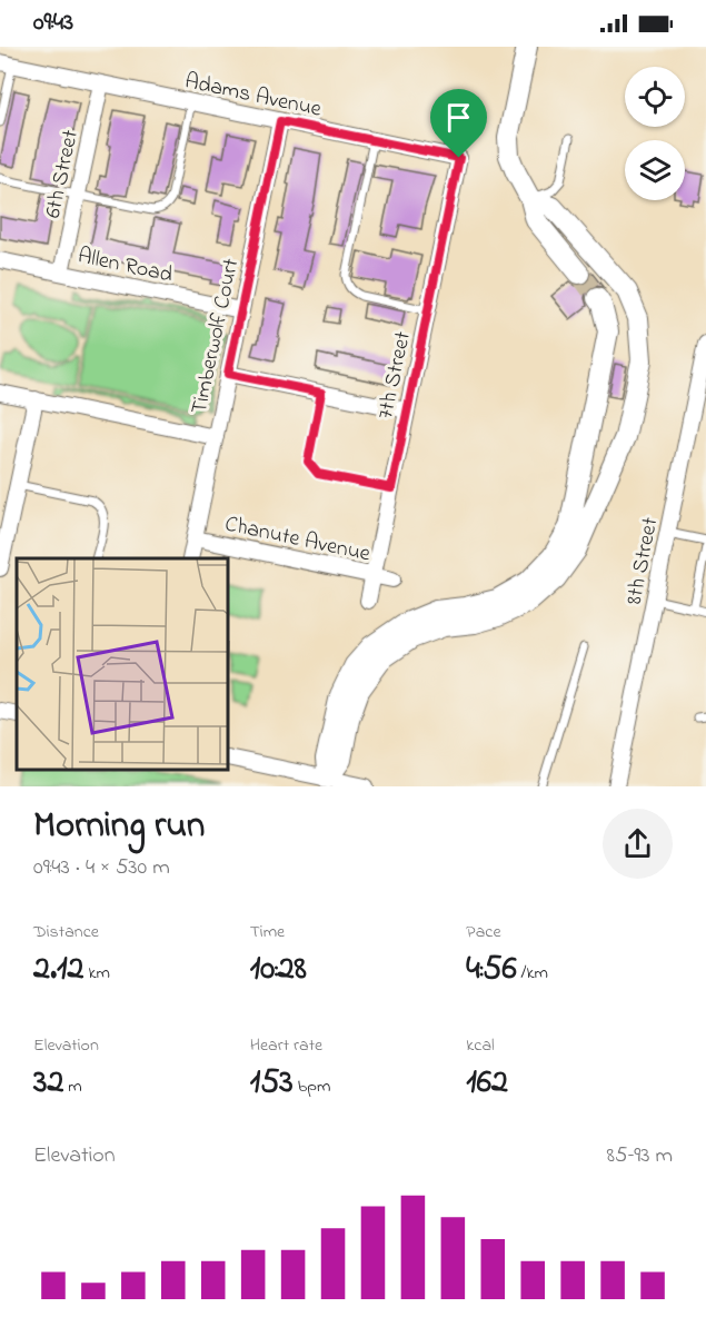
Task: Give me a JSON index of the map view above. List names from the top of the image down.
{
  "streets": {
    "street": [
      "Adams Avenue",
      "6th Street",
      "Allen Road",
      "Timberwolf Court",
      "7th Street",
      "Chanute Avenue",
      "8th Street"
    ]
  },
  "crossings": [
    ["Adams Avenue", "6th Street"],
    ["Adams Avenue", "Timberwolf Court"],
    ["Adams Avenue", "7th Street"],
    ["6th Street", "Allen Road"],
    ["Allen Road", "Timberwolf Court"],
    ["Timberwolf Court", "Chanute Avenue"],
    ["7th Street", "Chanute Avenue"]
  ],
  "page": {
    "status": "09:43",
    "heading": ["Morning run", "09:43 · 4 × 530 m"],
    "stats": [
      ["Distance", "2.12 km"],
      ["Time", "10:28"],
      ["Pace", "4:56 /km"],
      ["Elevation", "32 m"],
      ["Heart rate", "153 bpm"],
      ["kcal", "162"]
    ],
    "chart": ["Elevation", "85–93 m"]
  }
}
